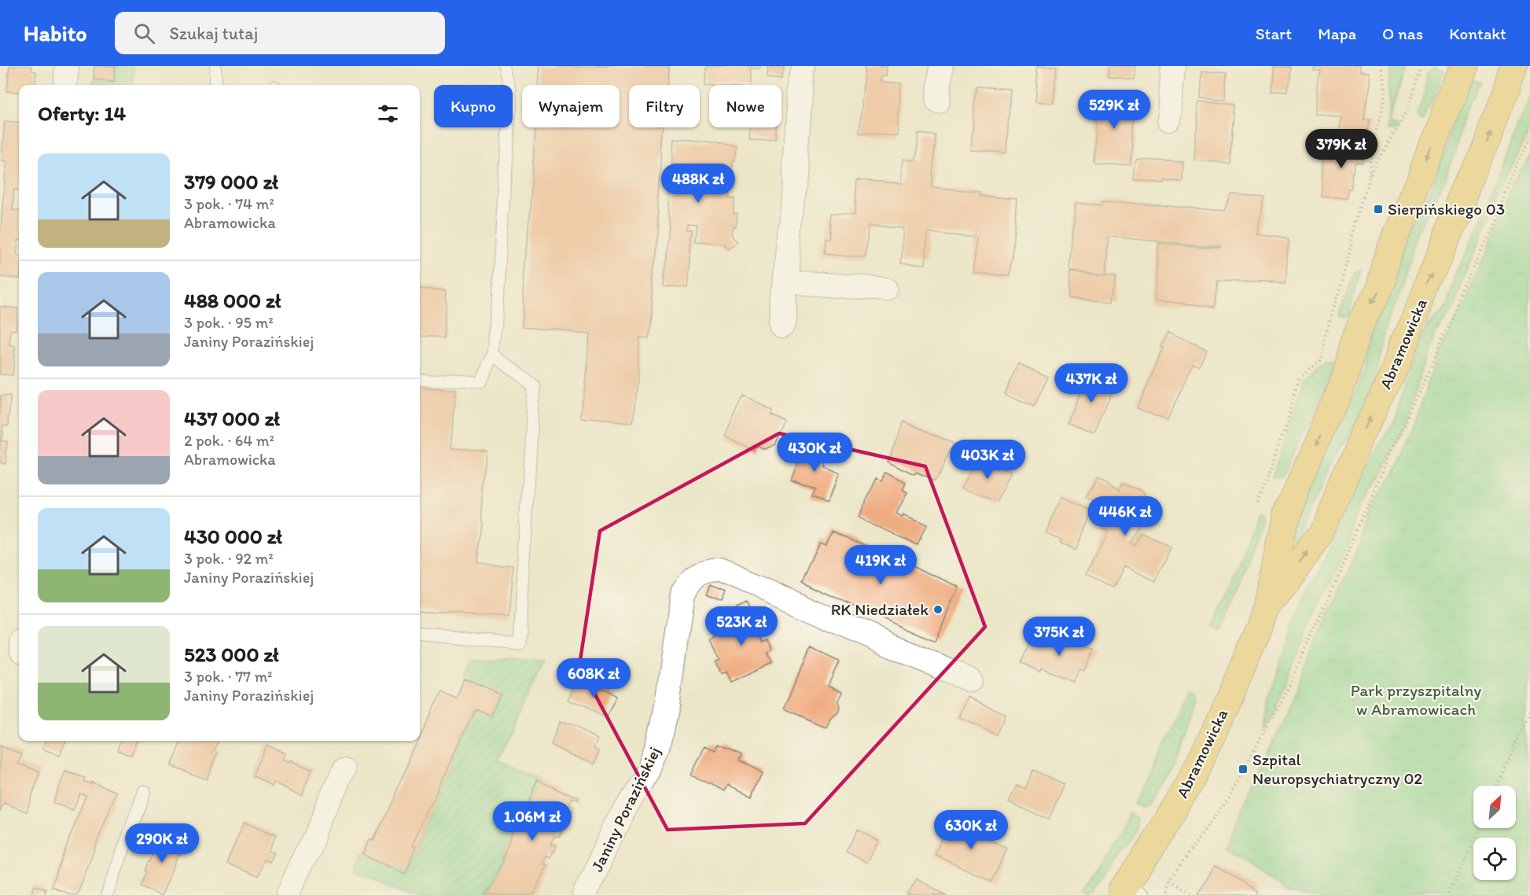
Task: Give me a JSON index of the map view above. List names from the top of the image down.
{
  "streets": {
    "main road": ["Abramowicka"],
    "street": ["Janiny Porazińskiej"]
  },
  "parks": ["Park przyszpitalny w Abramowicach"],
  "places": {
    "transit": ["Sierpińskiego 03", "Szpital Neuropsychiatryczny 02"],
    "other": ["RK Niedziałek"]
  },
  "north": "top right",
  "page": {
    "header": "Habito",
    "search": "Szukaj tutaj",
    "nav": [
      "Start",
      "Mapa",
      "O nas",
      "Kontakt"
    ],
    "chip": [
      "Kupno",
      "Wynajem",
      "Filtry",
      "Nowe"
    ],
    "heading": "Oferty: 14",
    "price": [
      "529K zł",
      "379K zł",
      "488K zł",
      "437K zł",
      "430K zł",
      "403K zł",
      "446K zł",
      "419K zł",
      "523K zł",
      "375K zł",
      "608K zł",
      "1.06M zł",
      "630K zł",
      "290K zł"
    ],
    "list": [
      {
        "name": "379 000 zł",
        "note": "3 pok. · 74 m² · Abramowicka"
      },
      {
        "name": "488 000 zł",
        "note": "3 pok. · 95 m² · Janiny Porazińskiej"
      },
      {
        "name": "437 000 zł",
        "note": "2 pok. · 64 m² · Abramowicka"
      },
      {
        "name": "430 000 zł",
        "note": "3 pok. · 92 m² · Janiny Porazińskiej"
      },
      {
        "name": "523 000 zł",
        "note": "3 pok. · 77 m² · Janiny Porazińskiej"
      }
    ]
  }
}
